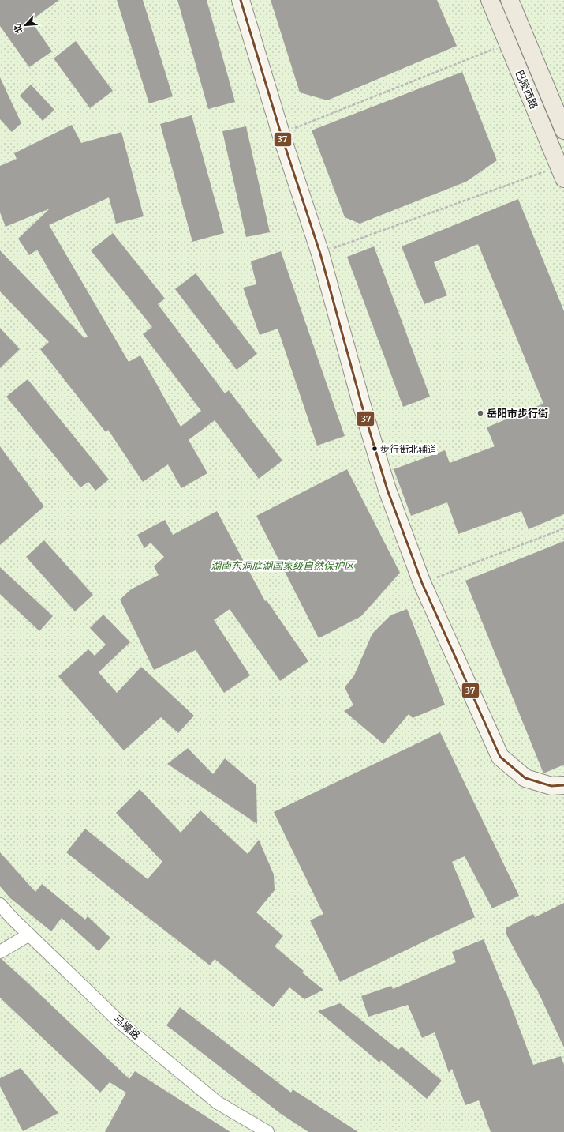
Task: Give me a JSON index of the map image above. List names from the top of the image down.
{
  "streets": {
    "main road": ["巴陵西路"],
    "street": ["马壕路"]
  },
  "parks": ["湖南东洞庭湖国家级自然保护区"],
  "places": ["岳阳市步行街", "步行街北辅道"],
  "lines": ["transit line 37"],
  "north": "bottom left"
}
